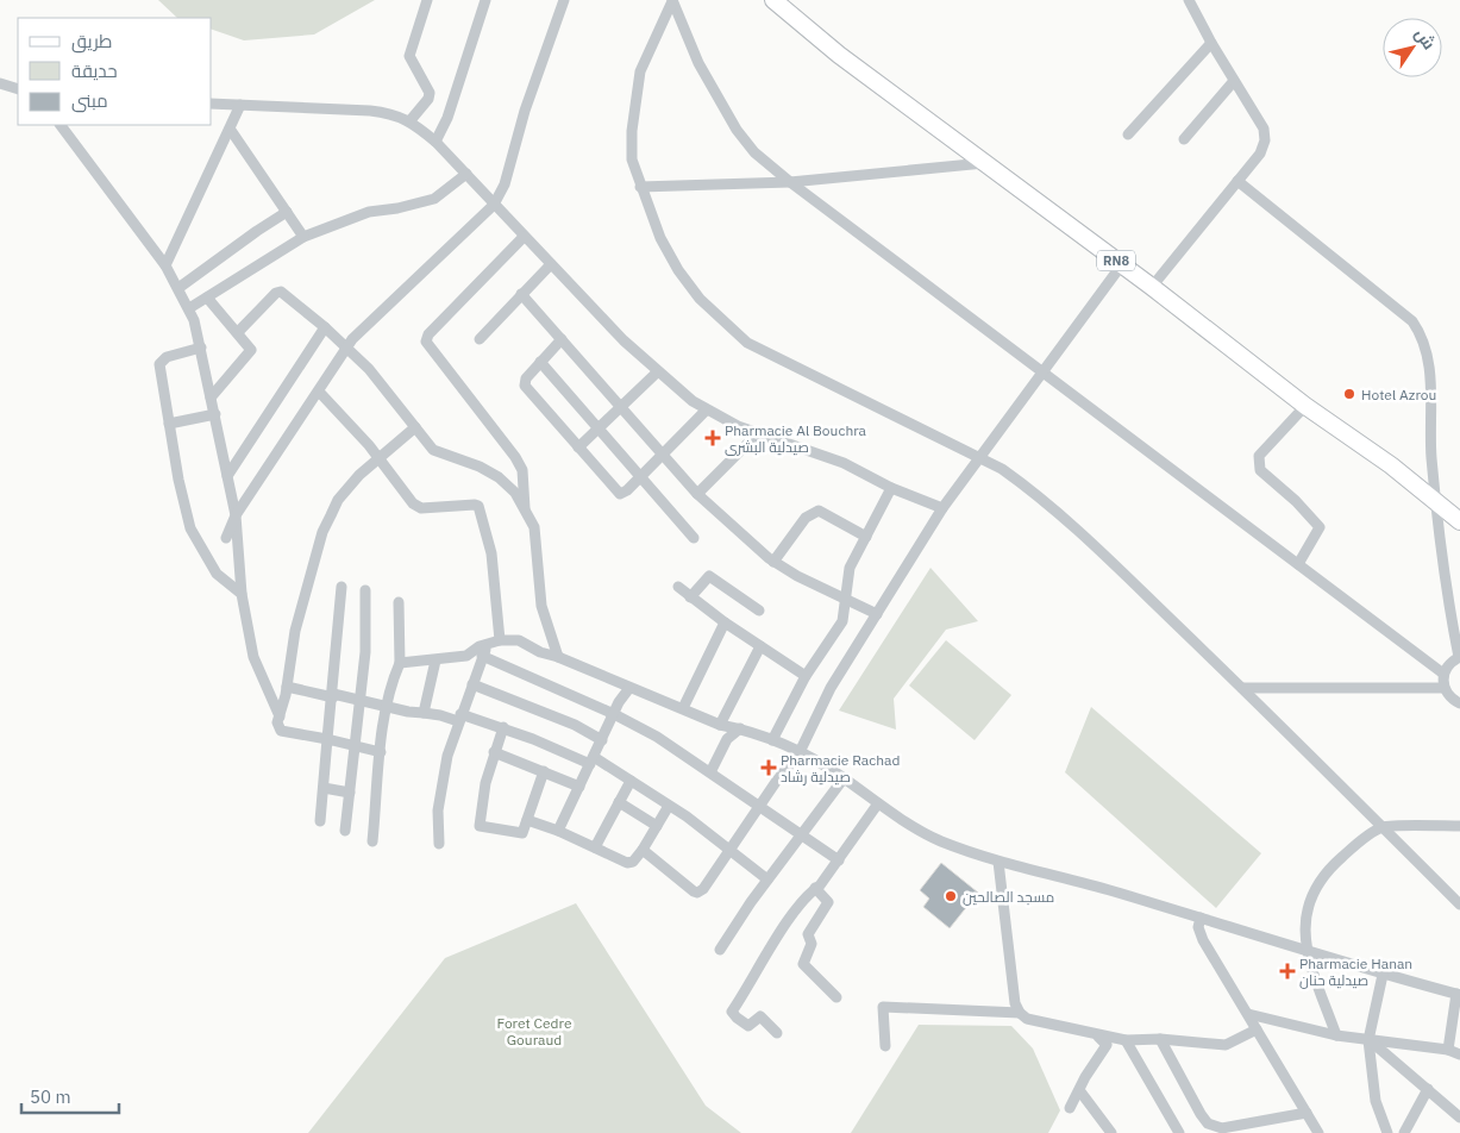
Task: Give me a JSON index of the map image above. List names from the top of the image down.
{
  "streets": {
    "main road": ["RN8"]
  },
  "parks": ["Foret Cedre Gouraud"],
  "places": {
    "other": ["Hotel Azrou", "مسجد الصالحين"],
    "health": ["Pharmacie Al Bouchra صيدلية البشرى", "Pharmacie Rachad صيدلية رشاد", "Pharmacie Hanan صيدلية حنان"]
  },
  "legend": ["طريق", "حديقة", "مبنى"],
  "scale_bar": "50 m",
  "north": "top right"
}
